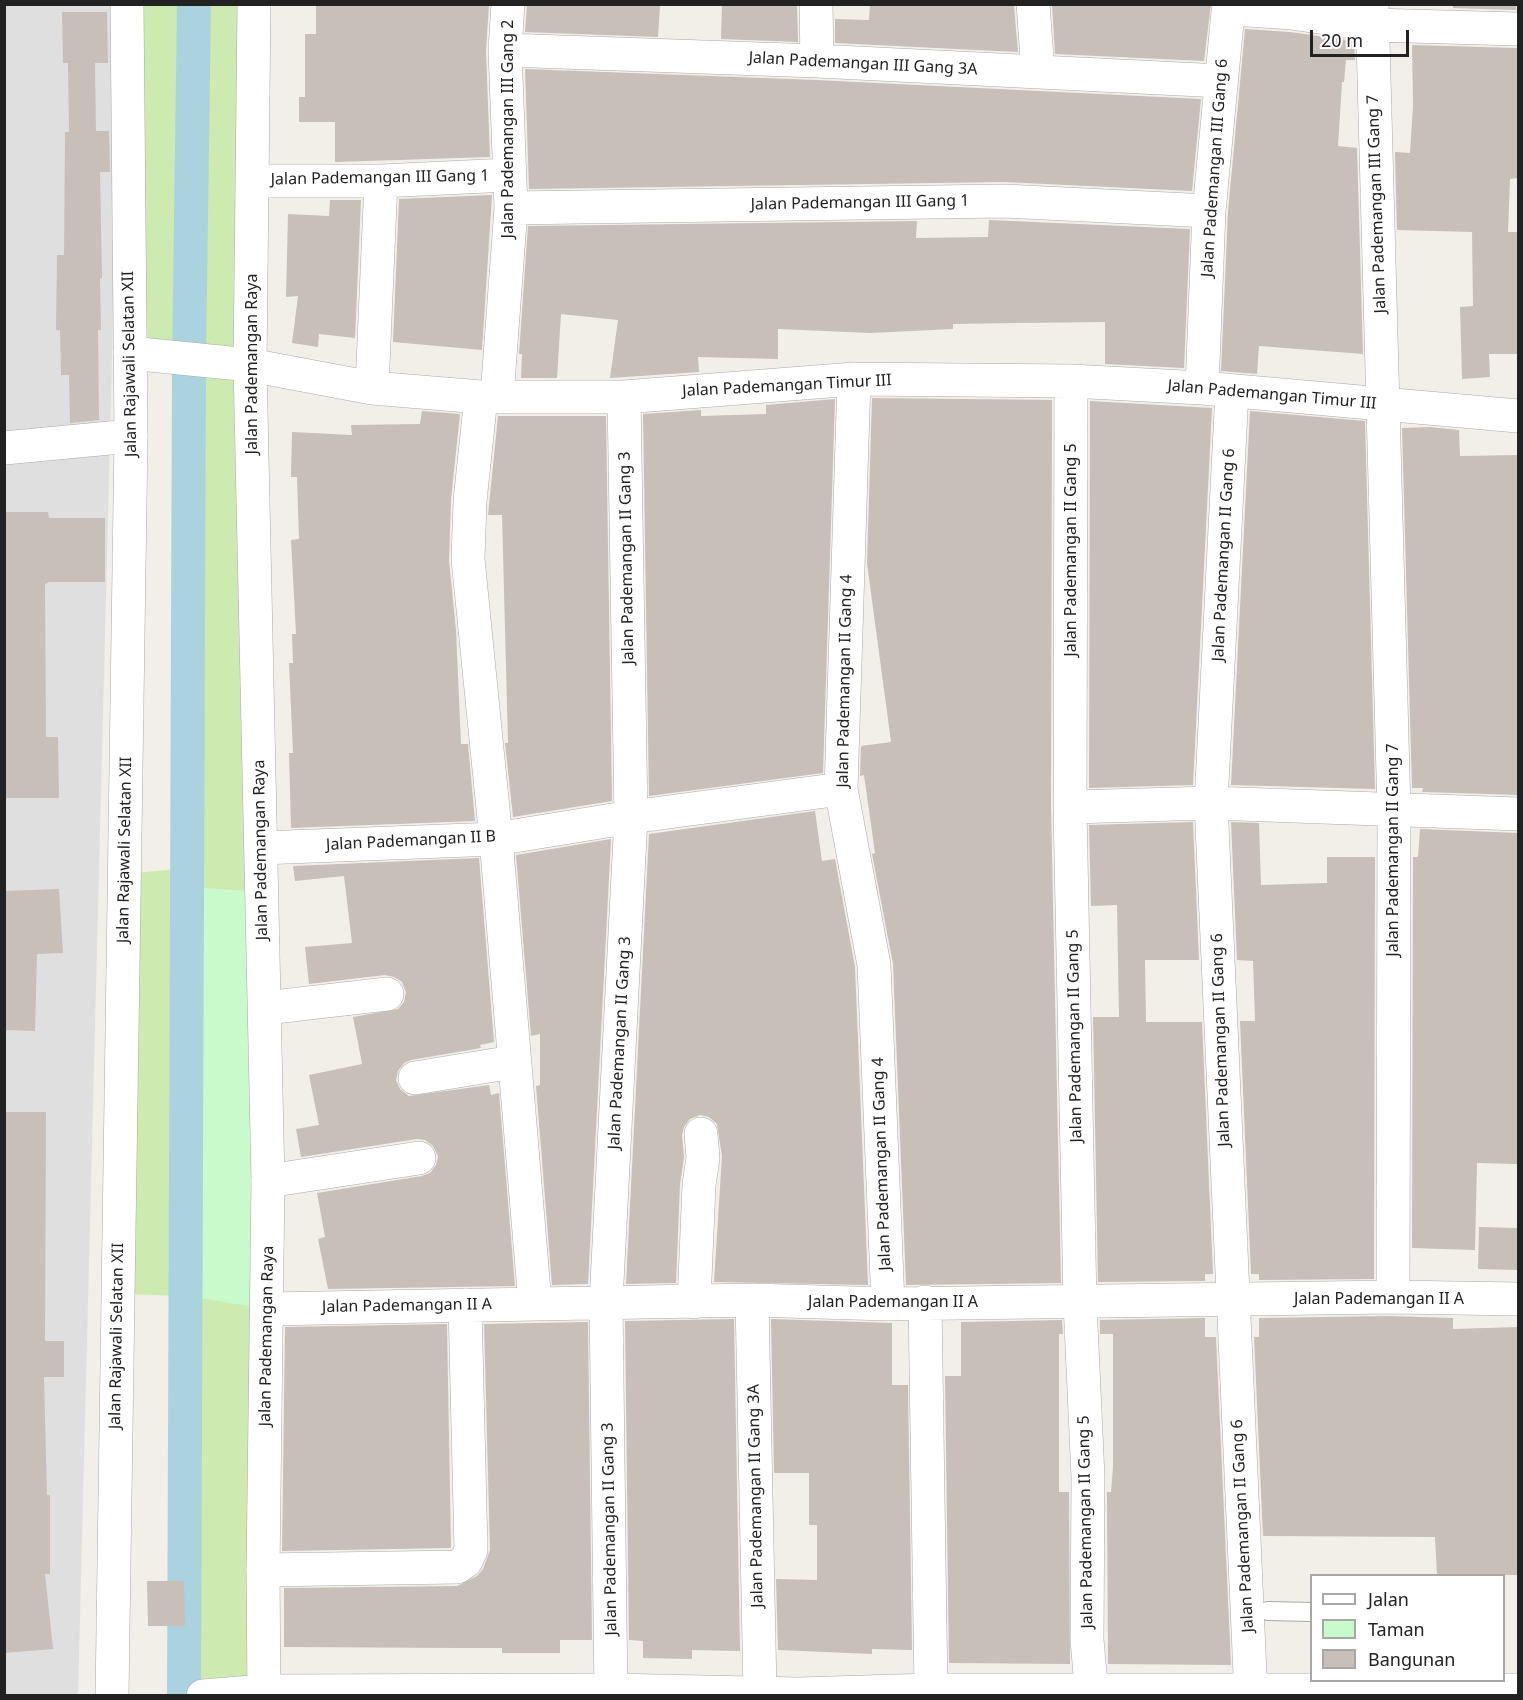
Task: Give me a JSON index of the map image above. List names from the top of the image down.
{
  "streets": {
    "street": [
      "Jalan Pademangan III Gang 3A",
      "Jalan Pademangan III Gang 2",
      "Jalan Pademangan III Gang 6",
      "Jalan Pademangan III Gang 1",
      "Jalan Pademangan III Gang 7",
      "Jalan Rajawali Selatan XII",
      "Jalan Pademangan Raya",
      "Jalan Pademangan Timur III",
      "Jalan Pademangan II Gang 5",
      "Jalan Pademangan II Gang 6",
      "Jalan Pademangan II Gang 3",
      "Jalan Pademangan II Gang 4",
      "Jalan Pademangan II B",
      "Jalan Pademangan II Gang 7",
      "Jalan Pademangan II A",
      "Jalan Pademangan II Gang 3A"
    ]
  },
  "crossings": [
    ["Jalan Pademangan III Gang 3A", "Jalan Pademangan III Gang 2"],
    ["Jalan Pademangan III Gang 3A", "Jalan Pademangan III Gang 6"],
    ["Jalan Pademangan III Gang 2", "Jalan Pademangan III Gang 1"],
    ["Jalan Pademangan III Gang 2", "Jalan Pademangan Timur III"],
    ["Jalan Pademangan III Gang 2", "Jalan Pademangan II B"],
    ["Jalan Pademangan III Gang 2", "Jalan Pademangan II A"],
    ["Jalan Pademangan III Gang 6", "Jalan Pademangan III Gang 1"],
    ["Jalan Pademangan III Gang 6", "Jalan Pademangan III Gang 7"],
    ["Jalan Pademangan III Gang 6", "Jalan Pademangan Timur III"],
    ["Jalan Pademangan III Gang 6", "Jalan Pademangan II Gang 6"],
    ["Jalan Pademangan III Gang 1", "Jalan Pademangan Raya"],
    ["Jalan Pademangan III Gang 7", "Jalan Pademangan Timur III"],
    ["Jalan Pademangan III Gang 7", "Jalan Pademangan II Gang 7"],
    ["Jalan Rajawali Selatan XII", "Jalan Pademangan Timur III"],
    ["Jalan Pademangan Raya", "Jalan Pademangan Timur III"],
    ["Jalan Pademangan Raya", "Jalan Pademangan II B"],
    ["Jalan Pademangan Raya", "Jalan Pademangan II A"],
    ["Jalan Pademangan Timur III", "Jalan Pademangan II Gang 5"],
    ["Jalan Pademangan Timur III", "Jalan Pademangan II Gang 6"],
    ["Jalan Pademangan Timur III", "Jalan Pademangan II Gang 3"],
    ["Jalan Pademangan Timur III", "Jalan Pademangan II Gang 4"],
    ["Jalan Pademangan Timur III", "Jalan Pademangan II Gang 7"],
    ["Jalan Pademangan II Gang 5", "Jalan Pademangan II A"],
    ["Jalan Pademangan II Gang 6", "Jalan Pademangan II A"],
    ["Jalan Pademangan II Gang 3", "Jalan Pademangan II B"],
    ["Jalan Pademangan II Gang 3", "Jalan Pademangan II A"],
    ["Jalan Pademangan II Gang 4", "Jalan Pademangan II B"],
    ["Jalan Pademangan II Gang 4", "Jalan Pademangan II A"],
    ["Jalan Pademangan II Gang 7", "Jalan Pademangan II A"],
    ["Jalan Pademangan II A", "Jalan Pademangan II Gang 3A"]
  ],
  "legend": ["Jalan", "Taman", "Bangunan"],
  "scale_bar": "20 m"
}
